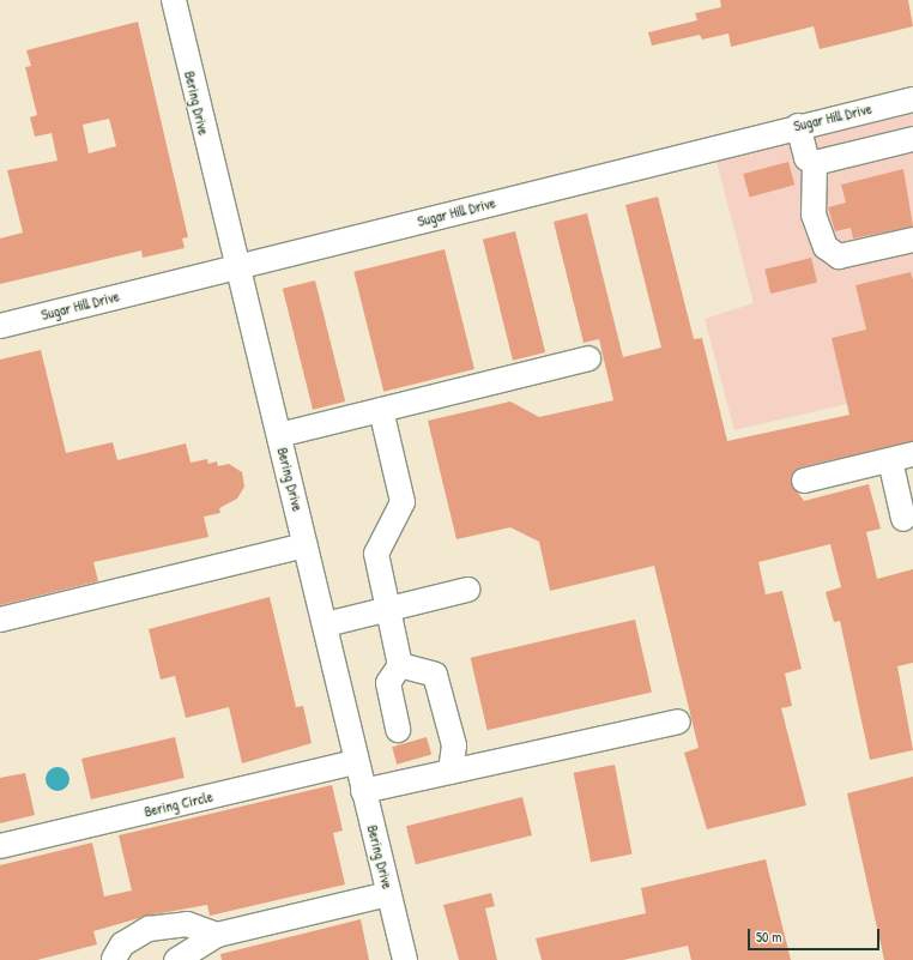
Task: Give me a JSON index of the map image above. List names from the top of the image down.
{
  "streets": {
    "street": ["Bering Drive", "Sugar Hill Drive", "Bering Circle"]
  },
  "crossings": [
    ["Bering Drive", "Sugar Hill Drive"],
    ["Bering Drive", "Bering Circle"]
  ],
  "scale_bar": "50 m"
}
